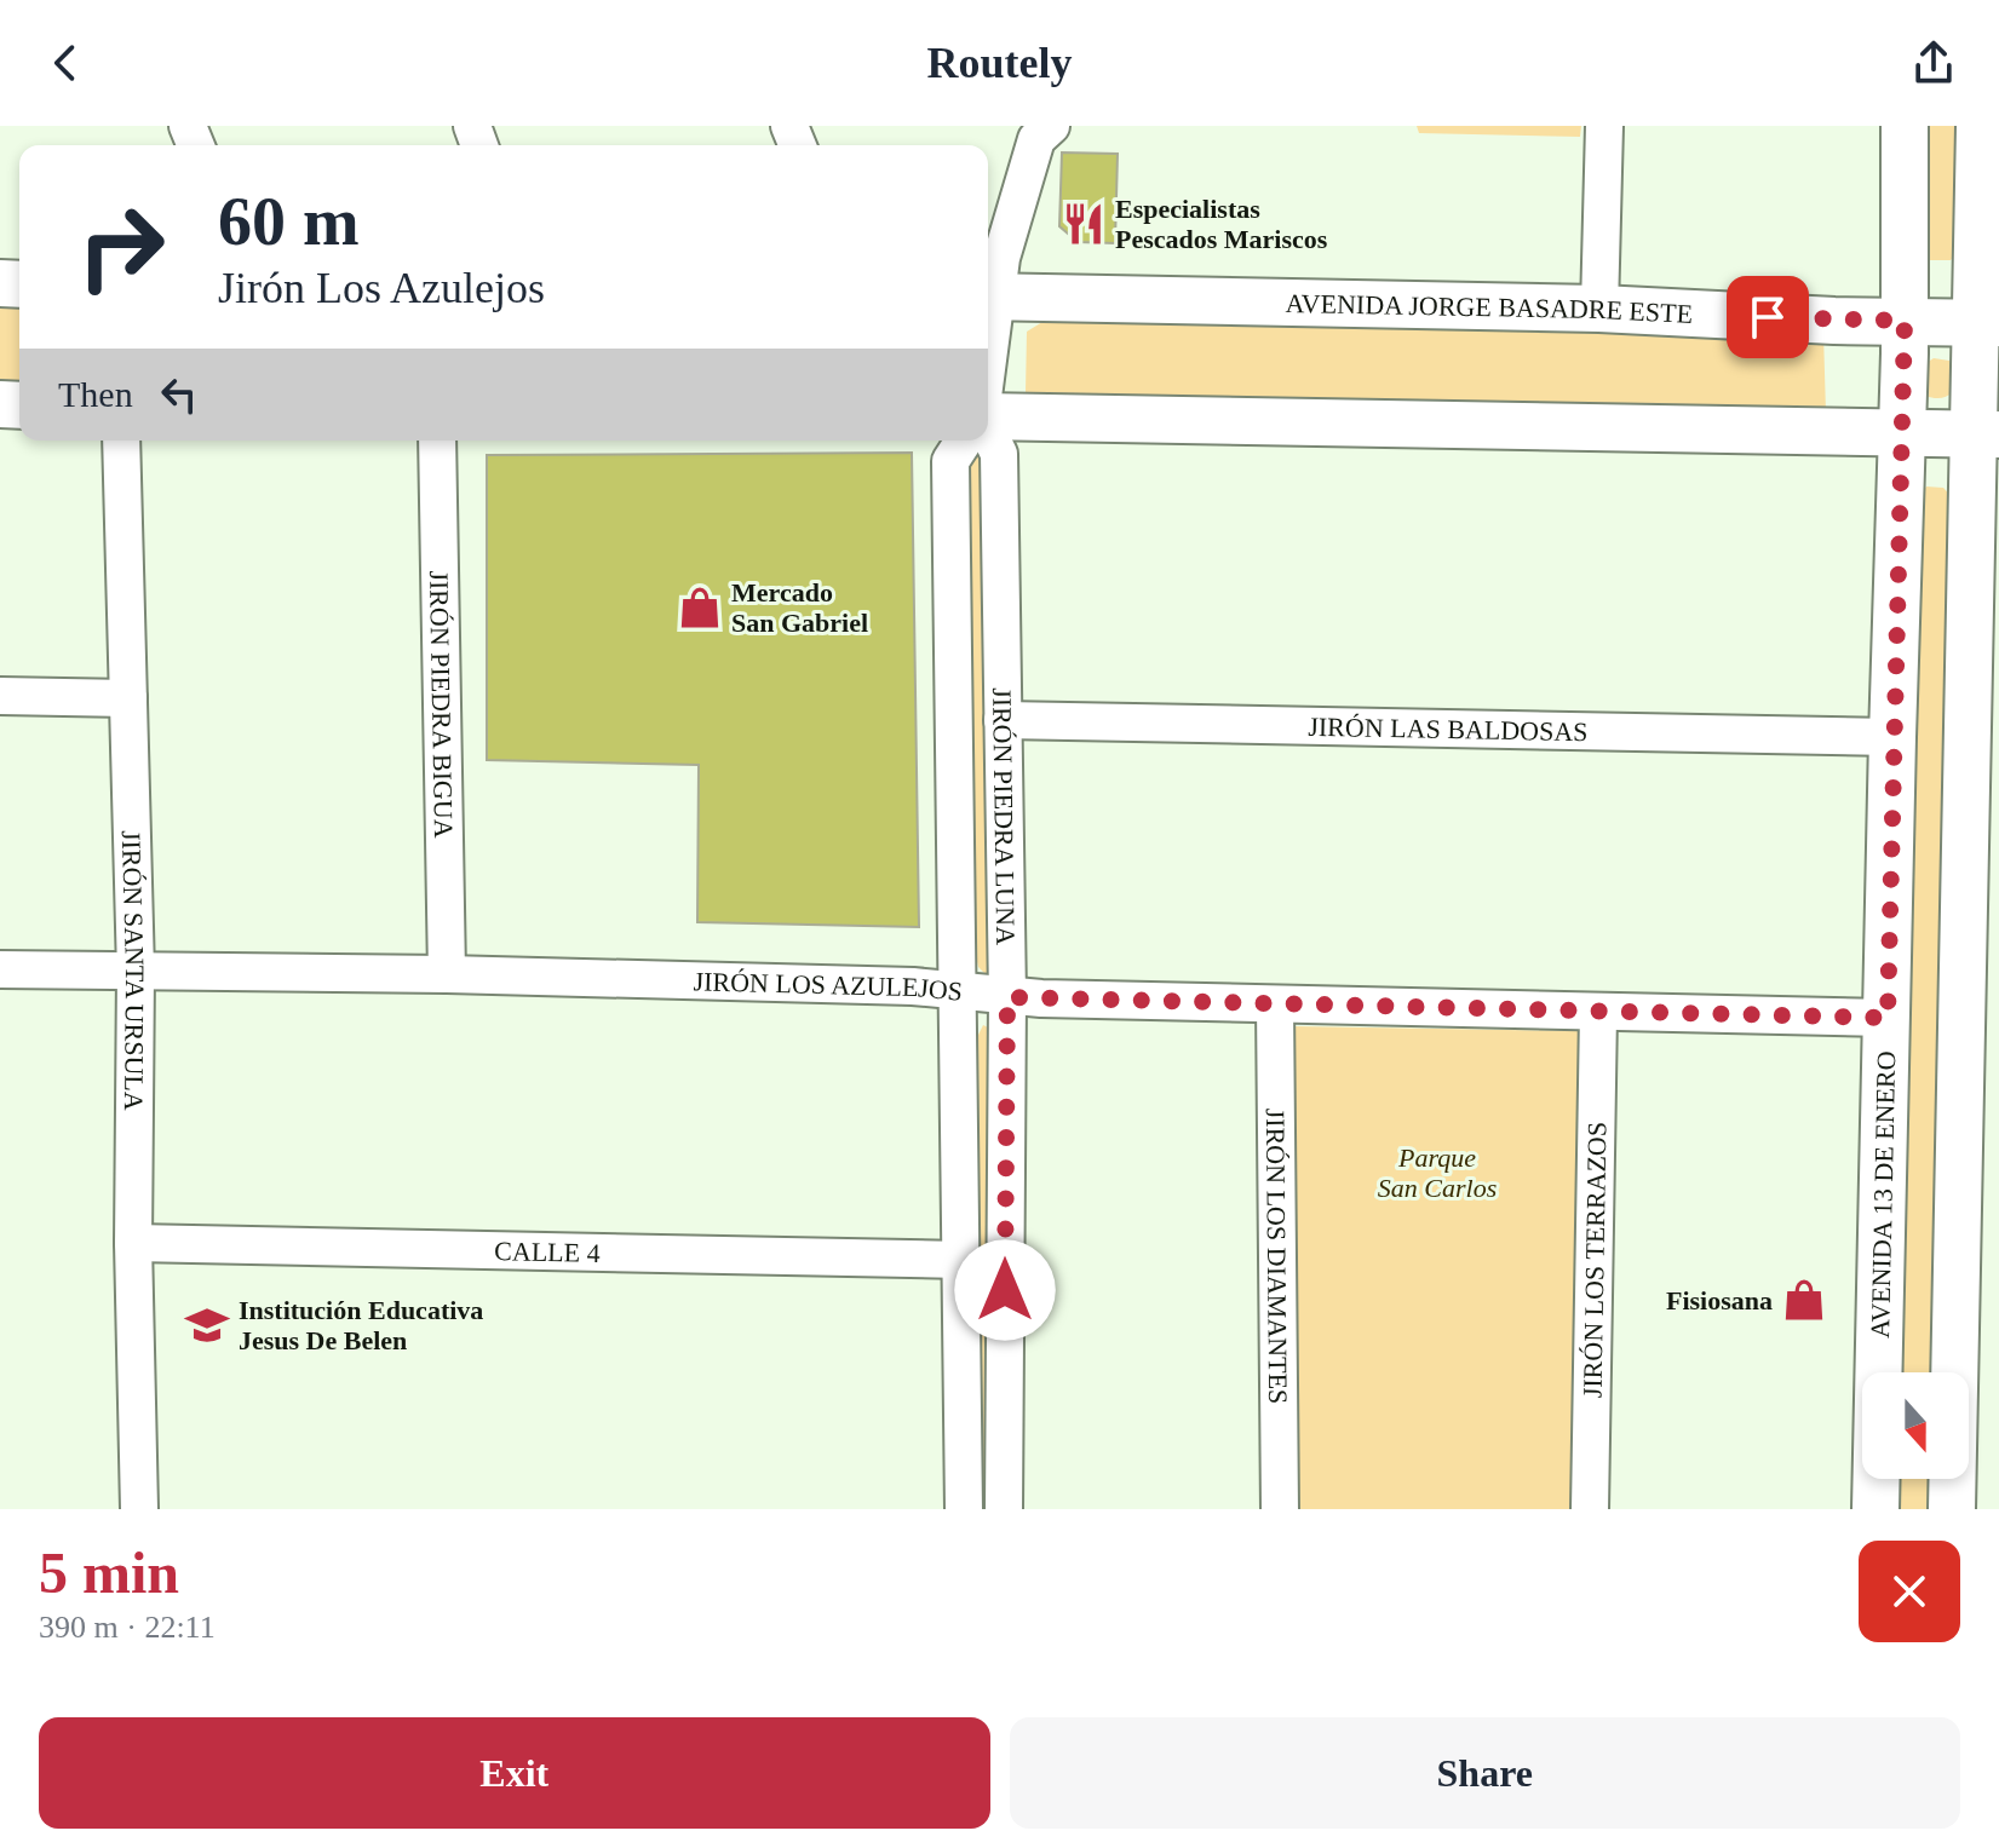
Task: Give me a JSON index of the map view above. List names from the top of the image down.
{
  "streets": {
    "main road": ["AVENIDA JORGE BASADRE ESTE", "AVENIDA 13 DE ENERO"],
    "street": [
      "JIRÓN PIEDRA BIGUA",
      "JIRÓN LAS BALDOSAS",
      "JIRÓN PIEDRA LUNA",
      "JIRÓN SANTA URSULA",
      "JIRÓN LOS AZULEJOS",
      "CALLE 4",
      "JIRÓN LOS DIAMANTES",
      "JIRÓN LOS TERRAZOS"
    ]
  },
  "crossings": [
    ["AVENIDA JORGE BASADRE ESTE", "JIRÓN PIEDRA LUNA"],
    ["AVENIDA JORGE BASADRE ESTE", "AVENIDA 13 DE ENERO"],
    ["JIRÓN PIEDRA BIGUA", "JIRÓN LOS AZULEJOS"],
    ["JIRÓN LAS BALDOSAS", "JIRÓN PIEDRA LUNA"],
    ["JIRÓN LAS BALDOSAS", "AVENIDA 13 DE ENERO"],
    ["JIRÓN PIEDRA LUNA", "JIRÓN LOS AZULEJOS"],
    ["JIRÓN PIEDRA LUNA", "CALLE 4"],
    ["JIRÓN SANTA URSULA", "JIRÓN LOS AZULEJOS"],
    ["JIRÓN SANTA URSULA", "CALLE 4"],
    ["JIRÓN LOS AZULEJOS", "AVENIDA 13 DE ENERO"],
    ["JIRÓN LOS AZULEJOS", "JIRÓN LOS DIAMANTES"],
    ["JIRÓN LOS AZULEJOS", "JIRÓN LOS TERRAZOS"]
  ],
  "parks": ["Parque San Carlos"],
  "places": {
    "restaurant": ["Especialistas Pescados Mariscos"],
    "shop": ["Mercado San Gabriel", "Fisiosana"],
    "school or university": ["Institución Educativa Jesus De Belen"]
  },
  "north": "bottom",
  "page": {
    "header": "Routely",
    "turn": ["60 m", "Jirón Los Azulejos"],
    "then": "Then",
    "heading": ["5 min", "390 m · 22:11"],
    "buttons": ["Exit", "Share"]
  }
}
